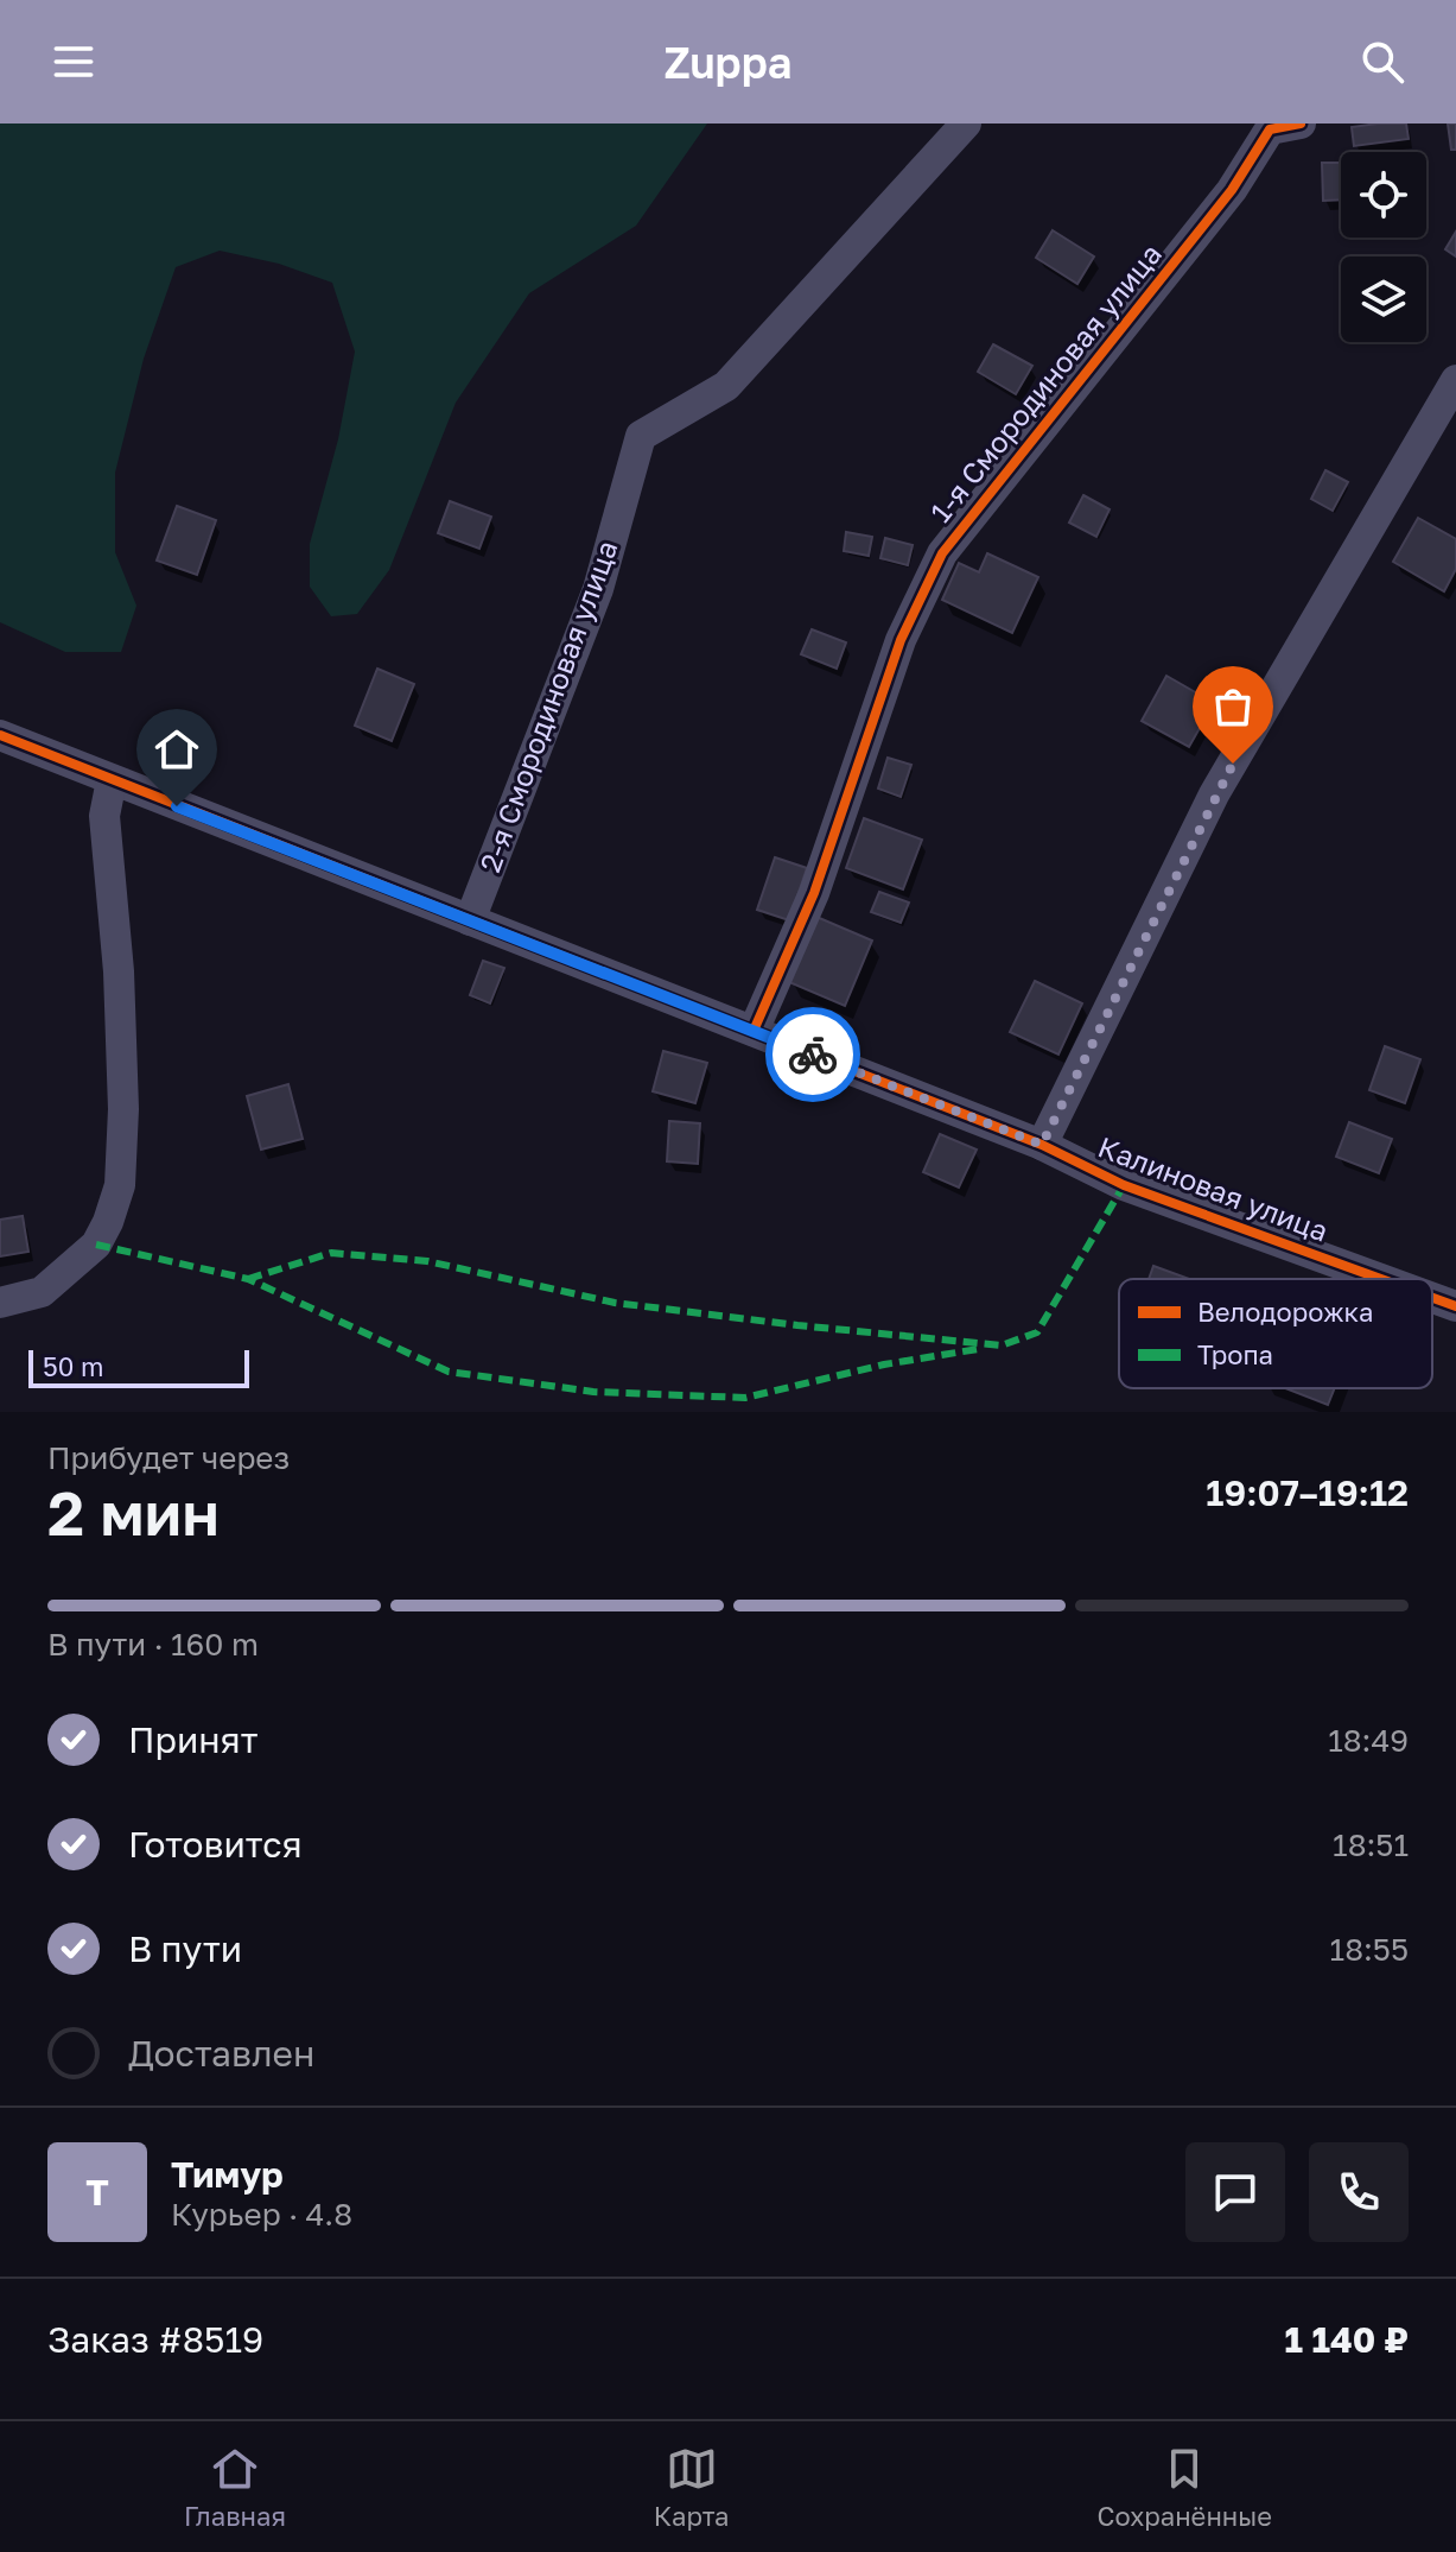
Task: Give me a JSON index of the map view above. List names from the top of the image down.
{
  "streets": {
    "street": ["1-я Смородиновая улица", "2-я Смородиновая улица", "Калиновая улица"]
  },
  "crossings": [
    ["1-я Смородиновая улица", "Калиновая улица"],
    ["2-я Смородиновая улица", "Калиновая улица"]
  ],
  "legend": ["Велодорожка", "Тропа"],
  "scale_bar": "50 m",
  "page": {
    "header": "Zuppa",
    "scale": "50 m",
    "heading": ["2 мин", "Прибудет через", "19:07–19:12"],
    "panel": [
      "Тимур",
      "Курьер · 4.8",
      "Заказ #8519",
      "1 140 ₽"
    ],
    "bar": "В пути · 160 m",
    "list": [
      ["Принят", "18:49"],
      ["Готовится", "18:51"],
      ["В пути", "18:55"],
      "Доставлен"
    ],
    "round": "Т",
    "tabs": ["Главная", "Карта", "Сохранённые"]
  }
}
